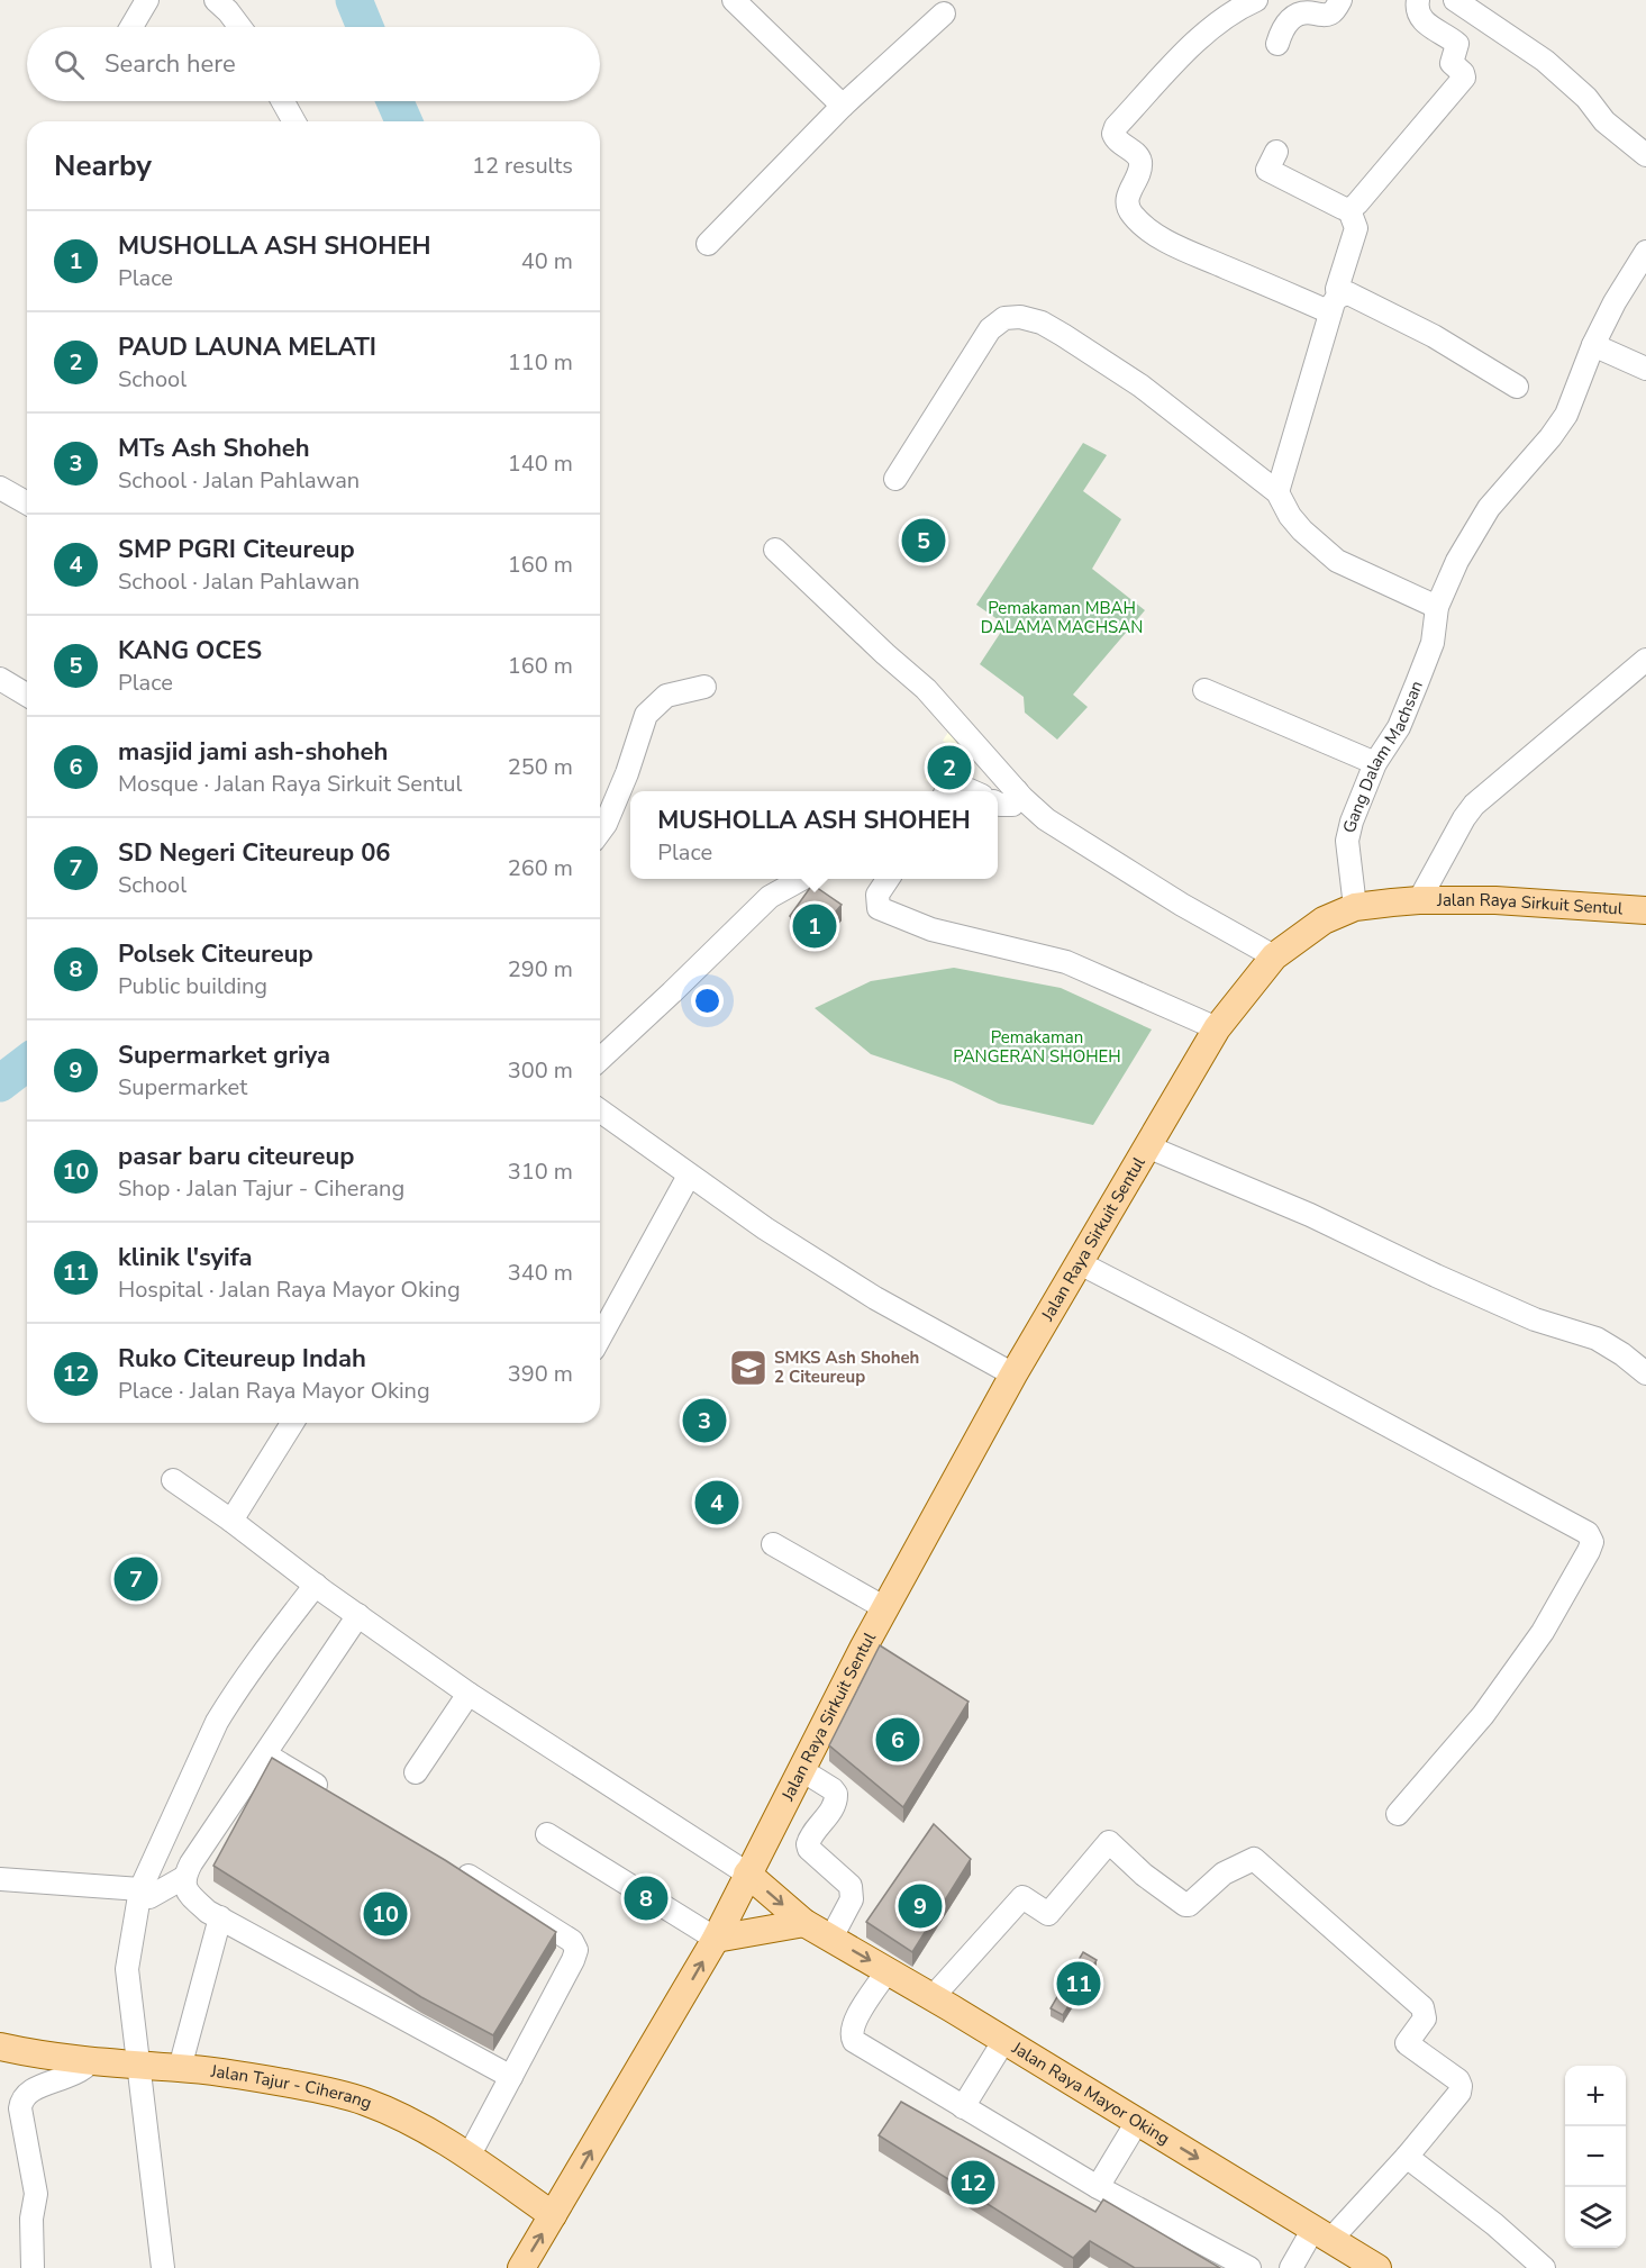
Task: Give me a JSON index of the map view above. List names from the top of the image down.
{
  "streets": {
    "main road": ["Jalan Raya Sirkuit Sentul", "Jalan Tajur - Ciherang", "Jalan Raya Mayor Oking"],
    "street": ["Gang Dalam Machsan"]
  },
  "crossings": [
    ["Gang Dalam Machsan", "Jalan Raya Sirkuit Sentul"],
    ["Jalan Raya Sirkuit Sentul", "Jalan Tajur - Ciherang"],
    ["Jalan Raya Sirkuit Sentul", "Jalan Raya Mayor Oking"]
  ],
  "one_way": ["Jalan Raya Mayor Oking"],
  "parks": ["Pemakaman MBAH DALAMA MACHSAN", "Pemakaman PANGERAN SHOHEH"],
  "places": {
    "school or university": ["SMKS Ash Shoheh 2 Citeureup"]
  },
  "page": {
    "search": "Search here",
    "heading": ["Nearby", "12 results"],
    "list": [
      {
        "mark": "1",
        "name": "MUSHOLLA ASH SHOHEH",
        "note": "Place",
        "value": "40 m"
      },
      {
        "mark": "2",
        "name": "PAUD LAUNA MELATI",
        "note": "School",
        "value": "110 m"
      },
      {
        "mark": "3",
        "name": "MTs Ash Shoheh",
        "note": "School · Jalan Pahlawan",
        "value": "140 m"
      },
      {
        "mark": "4",
        "name": "SMP PGRI Citeureup",
        "note": "School · Jalan Pahlawan",
        "value": "160 m"
      },
      {
        "mark": "5",
        "name": "KANG OCES",
        "note": "Place",
        "value": "160 m"
      },
      {
        "mark": "6",
        "name": "masjid jami ash-shoheh",
        "note": "Mosque · Jalan Raya Sirkuit Sentul",
        "value": "250 m"
      },
      {
        "mark": "7",
        "name": "SD Negeri Citeureup 06",
        "note": "School",
        "value": "260 m"
      },
      {
        "mark": "8",
        "name": "Polsek Citeureup",
        "note": "Public building",
        "value": "290 m"
      },
      {
        "mark": "9",
        "name": "Supermarket griya",
        "note": "Supermarket",
        "value": "300 m"
      },
      {
        "mark": "10",
        "name": "pasar baru citeureup",
        "note": "Shop · Jalan Tajur - Ciherang",
        "value": "310 m"
      },
      {
        "mark": "11",
        "name": "klinik l'syifa",
        "note": "Hospital · Jalan Raya Mayor Oking",
        "value": "340 m"
      },
      {
        "mark": "12",
        "name": "Ruko Citeureup Indah",
        "note": "Place · Jalan Raya Mayor Oking",
        "value": "390 m"
      }
    ],
    "pins": [
      "5",
      "2",
      "1",
      "3",
      "4",
      "7",
      "6",
      "8",
      "9",
      "10",
      "11",
      "12"
    ],
    "popup": ["MUSHOLLA ASH SHOHEH", "Place"],
    "map_buttons": ["+", "−"]
  }
}
